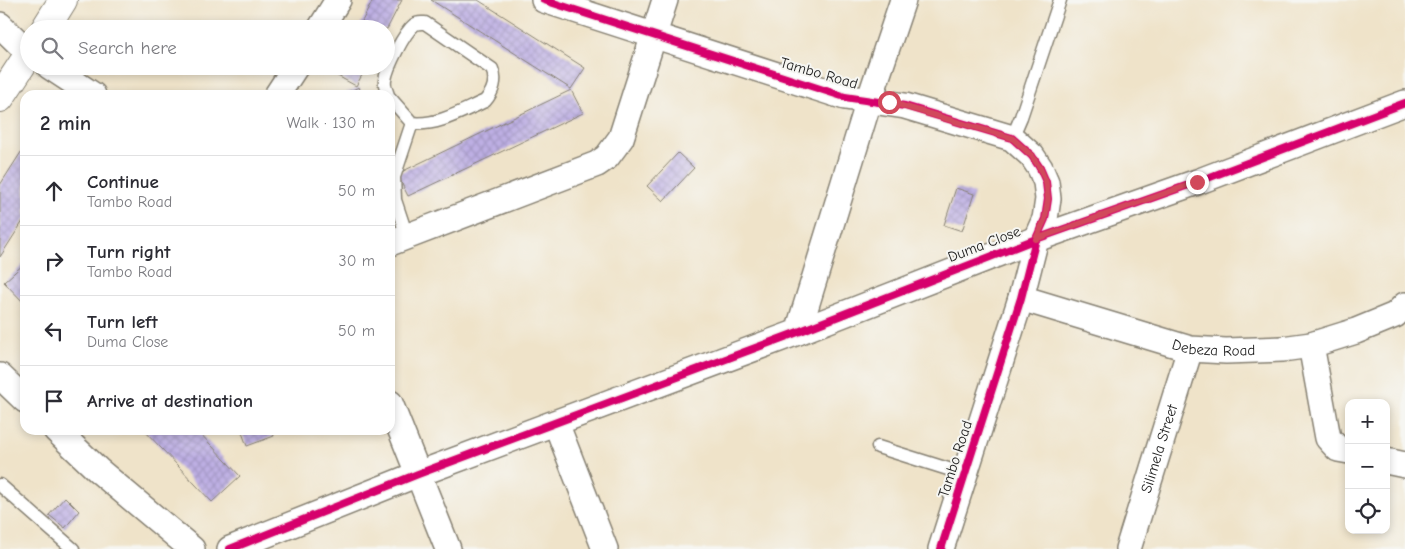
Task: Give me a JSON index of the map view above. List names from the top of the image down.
{
  "streets": {
    "street": [
      "Tambo Road",
      "Duma Close",
      "Debeza Road",
      "Silimela Street"
    ]
  },
  "crossings": [
    ["Tambo Road", "Duma Close"],
    ["Tambo Road", "Debeza Road"],
    ["Debeza Road", "Silimela Street"]
  ],
  "page": {
    "search": "Search here",
    "heading": ["2 min", "Walk · 130 m"],
    "list": [
      ["Continue", "Tambo Road", "50 m"],
      ["Turn right", "Tambo Road", "30 m"],
      ["Turn left", "Duma Close", "50 m"],
      "Arrive at destination"
    ],
    "map_buttons": ["+", "−"]
  }
}
